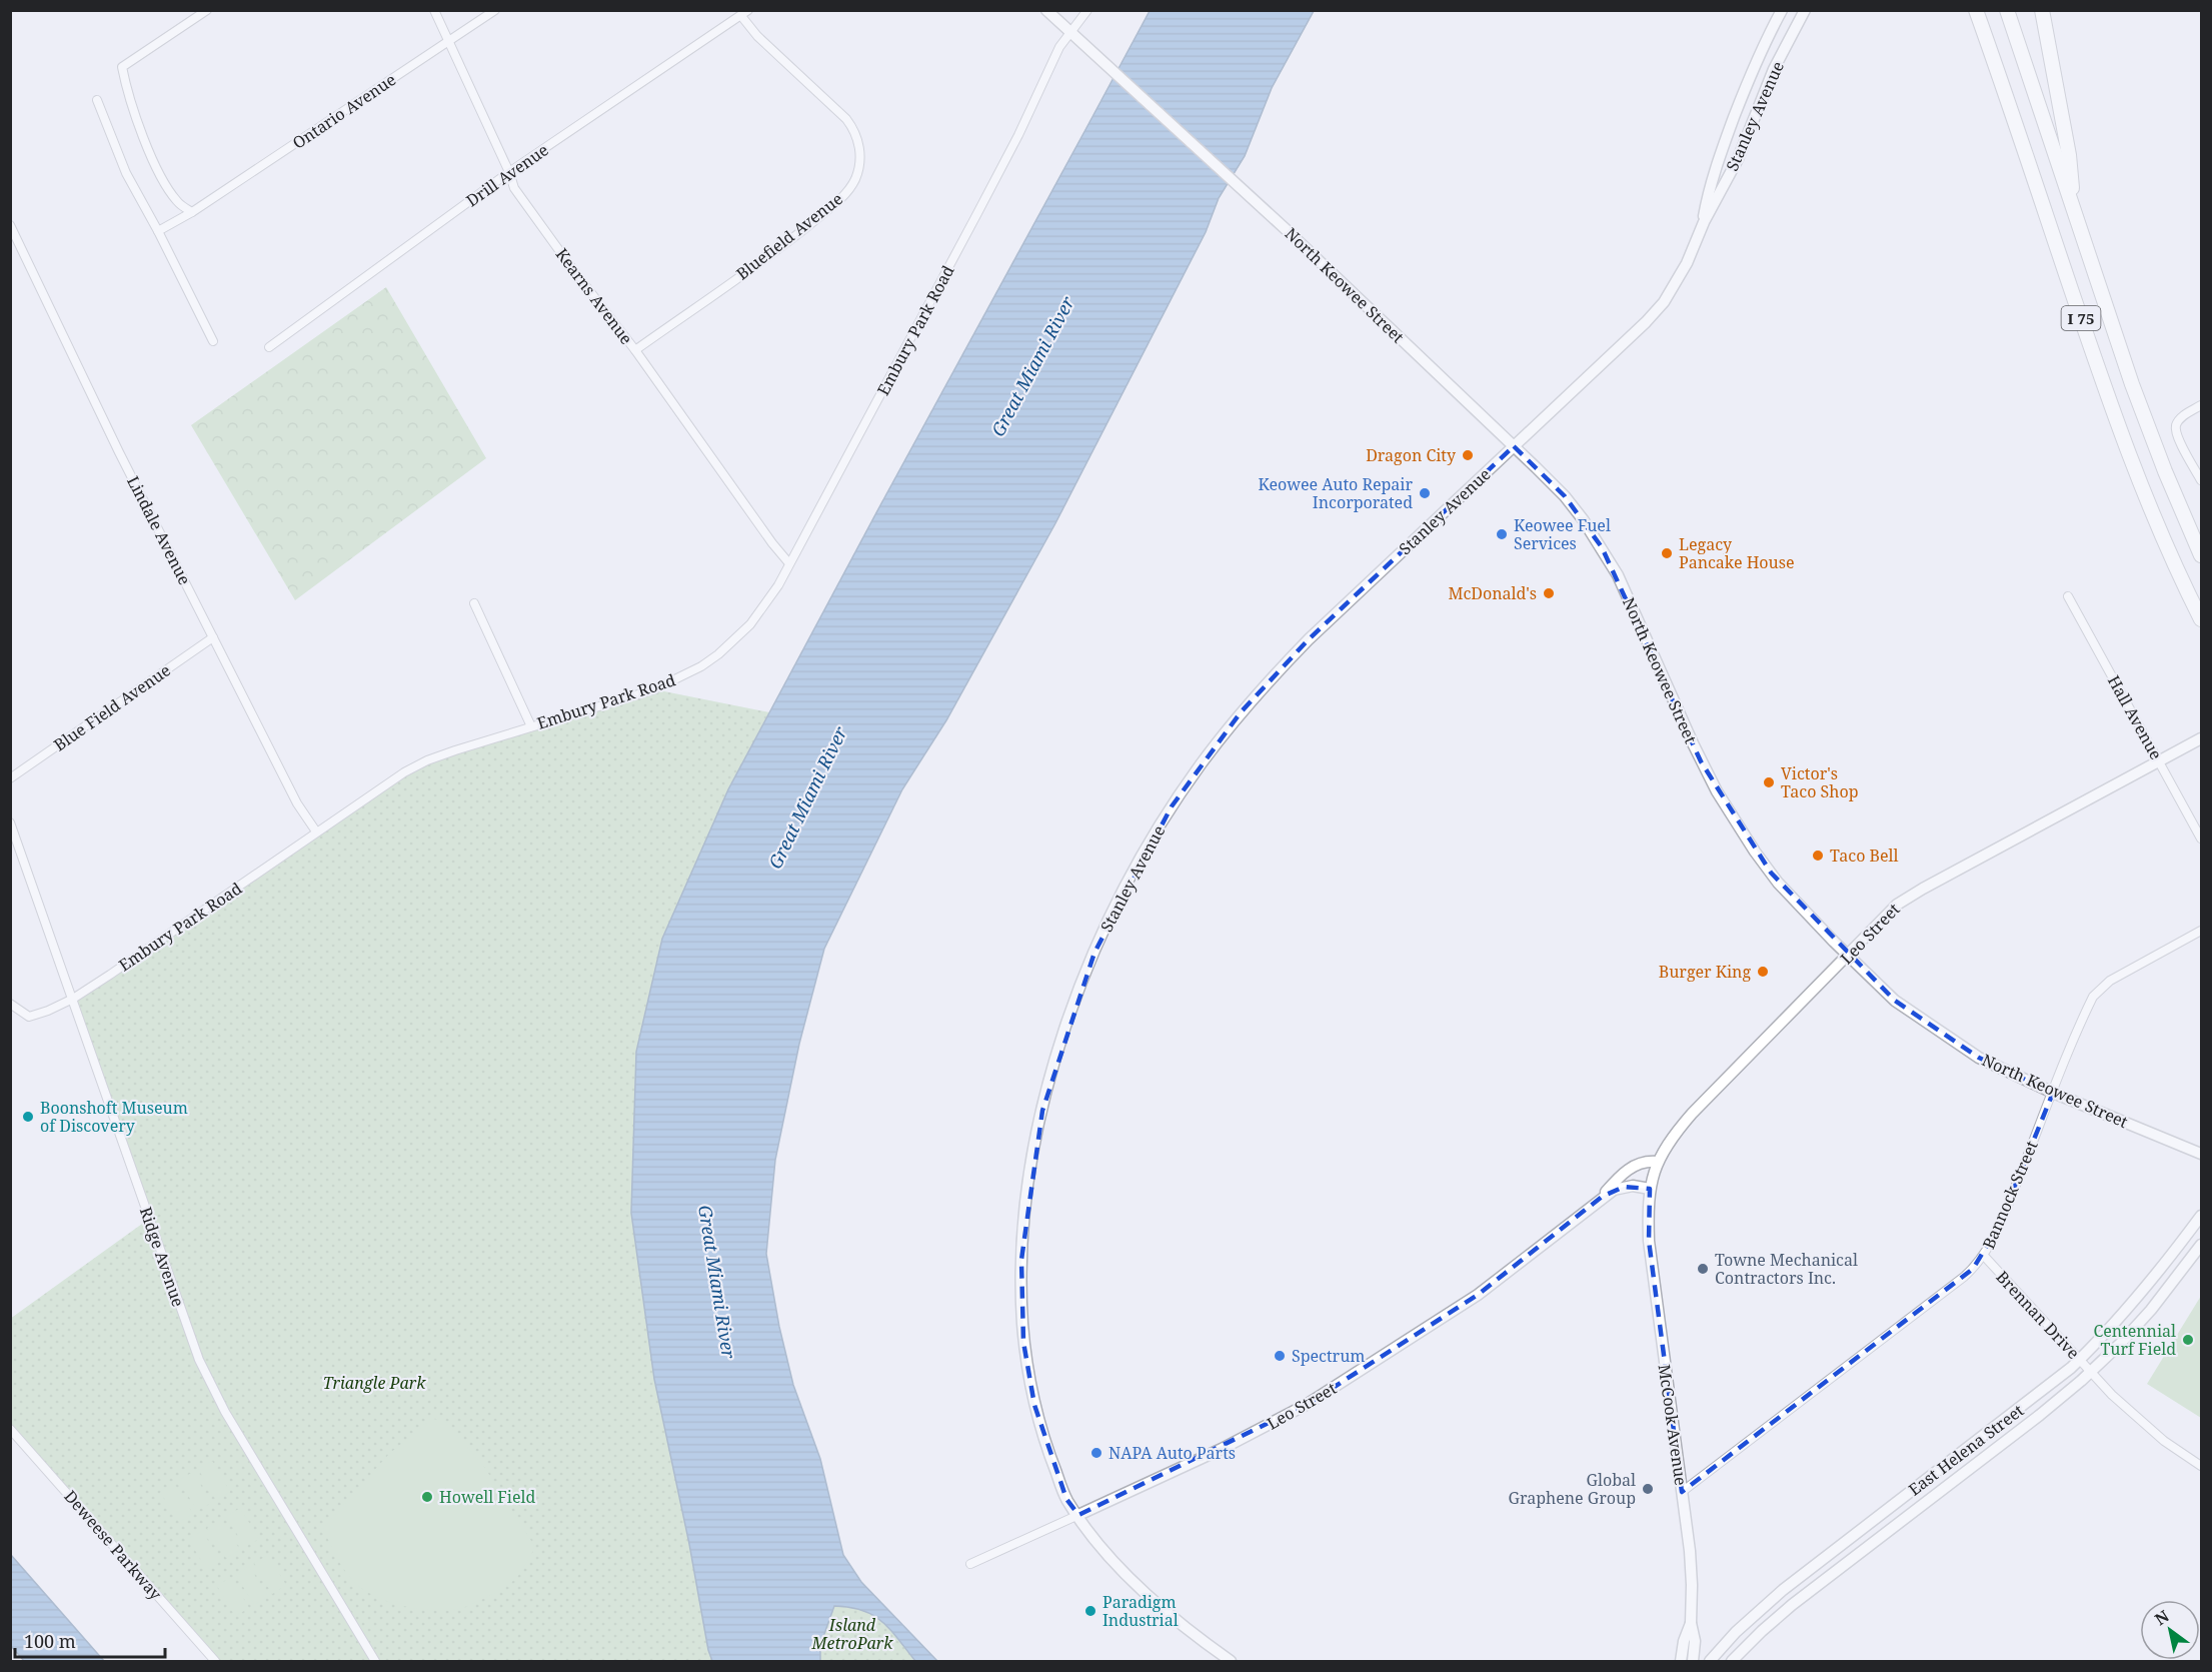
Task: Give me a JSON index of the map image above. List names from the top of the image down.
{
  "streets": {
    "highway": ["I 75"],
    "street": [
      "Ontario Avenue",
      "Stanley Avenue",
      "Drill Avenue",
      "Bluefield Avenue",
      "North Keowee Street",
      "Kearns Avenue",
      "Embury Park Road",
      "Lindale Avenue",
      "Blue Field Avenue",
      "Hall Avenue",
      "Leo Street",
      "Bannock Street",
      "Ridge Avenue",
      "Brennan Drive",
      "McCook Avenue",
      "East Helena Street",
      "Deweese Parkway"
    ]
  },
  "crossings": [
    ["Ontario Avenue", "Kearns Avenue"],
    ["Stanley Avenue", "North Keowee Street"],
    ["Stanley Avenue", "Leo Street"],
    ["Drill Avenue", "Bluefield Avenue"],
    ["Drill Avenue", "Kearns Avenue"],
    ["Bluefield Avenue", "Kearns Avenue"],
    ["North Keowee Street", "Embury Park Road"],
    ["North Keowee Street", "Leo Street"],
    ["North Keowee Street", "Bannock Street"],
    ["Kearns Avenue", "Embury Park Road"],
    ["Embury Park Road", "Lindale Avenue"],
    ["Embury Park Road", "Ridge Avenue"],
    ["Lindale Avenue", "Blue Field Avenue"],
    ["Hall Avenue", "Leo Street"],
    ["Leo Street", "McCook Avenue"],
    ["Bannock Street", "Brennan Drive"],
    ["Bannock Street", "McCook Avenue"],
    ["Brennan Drive", "East Helena Street"]
  ],
  "water": ["Great Miami River"],
  "parks": ["Triangle Park", "Island MetroPark"],
  "places": [
    "Dragon City",
    "Keowee Auto Repair Incorporated",
    "Keowee Fuel Services",
    "Legacy Pancake House",
    "McDonald's",
    "Victor's Taco Shop",
    "Taco Bell",
    "Burger King",
    "Boonshoft Museum of Discovery",
    "Towne Mechanical Contractors Inc.",
    "Centennial Turf Field",
    "Spectrum",
    "NAPA Auto Parts",
    "Global Graphene Group",
    "Howell Field",
    "Paradigm Industrial"
  ],
  "scale_bar": "100 m",
  "north": "top left"
}
